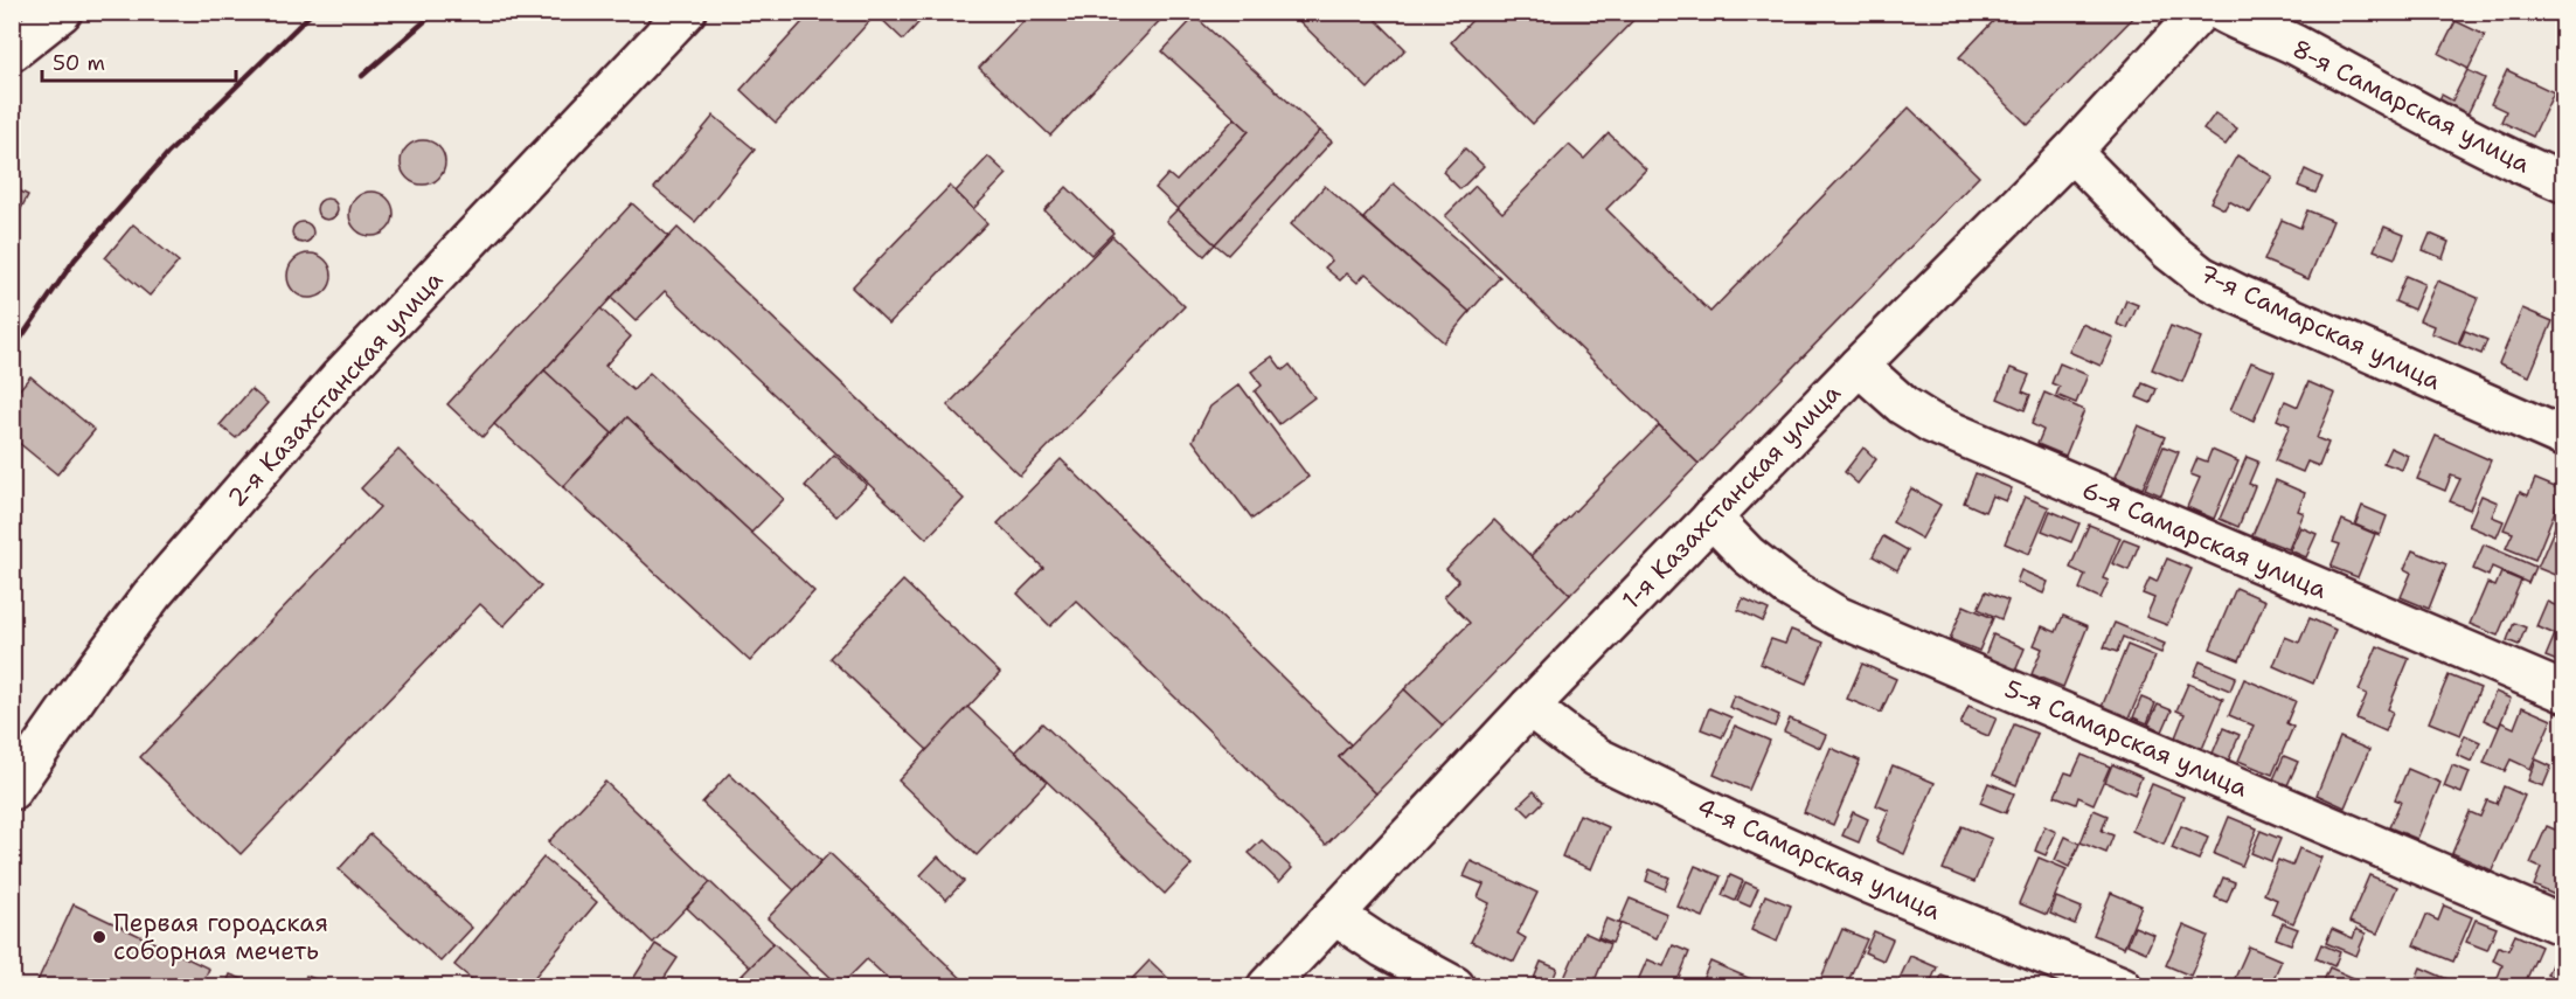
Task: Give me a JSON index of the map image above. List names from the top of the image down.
{
  "streets": {
    "street": [
      "8-я Самарская улица",
      "7-я Самарская улица",
      "2-я Казахстанская улица",
      "1-я Казахстанская улица",
      "6-я Самарская улица",
      "5-я Самарская улица",
      "4-я Самарская улица"
    ]
  },
  "crossings": [
    ["7-я Самарская улица", "1-я Казахстанская улица"],
    ["1-я Казахстанская улица", "6-я Самарская улица"],
    ["1-я Казахстанская улица", "5-я Самарская улица"],
    ["1-я Казахстанская улица", "4-я Самарская улица"]
  ],
  "places": ["Первая городская соборная мечеть"],
  "scale_bar": "50 m"
}
